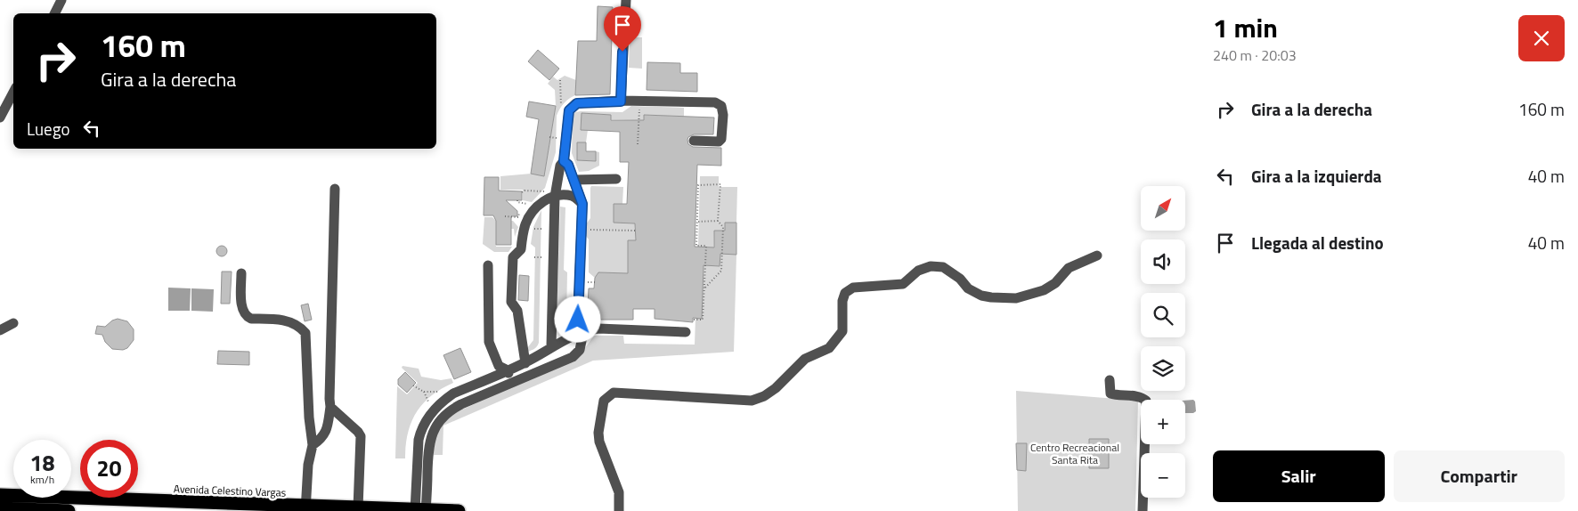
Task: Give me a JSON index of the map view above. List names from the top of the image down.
{
  "streets": {
    "highway": ["Avenida Celestino Vargas"]
  },
  "parks": ["Centro Recreacional Santa Rita"],
  "north": "top right",
  "page": {
    "heading": ["1 min", "240 m · 20:03"],
    "turn": ["160 m", "Gira a la derecha"],
    "list": [
      {
        "name": "Gira a la derecha",
        "value": "160 m"
      },
      {
        "name": "Gira a la izquierda",
        "value": "40 m"
      },
      {
        "name": "Llegada al destino",
        "value": "40 m"
      }
    ],
    "then": "Luego",
    "map_buttons": ["+", "−"],
    "speed": "18 km/h",
    "limit": "20",
    "buttons": ["Salir", "Compartir"]
  }
}
